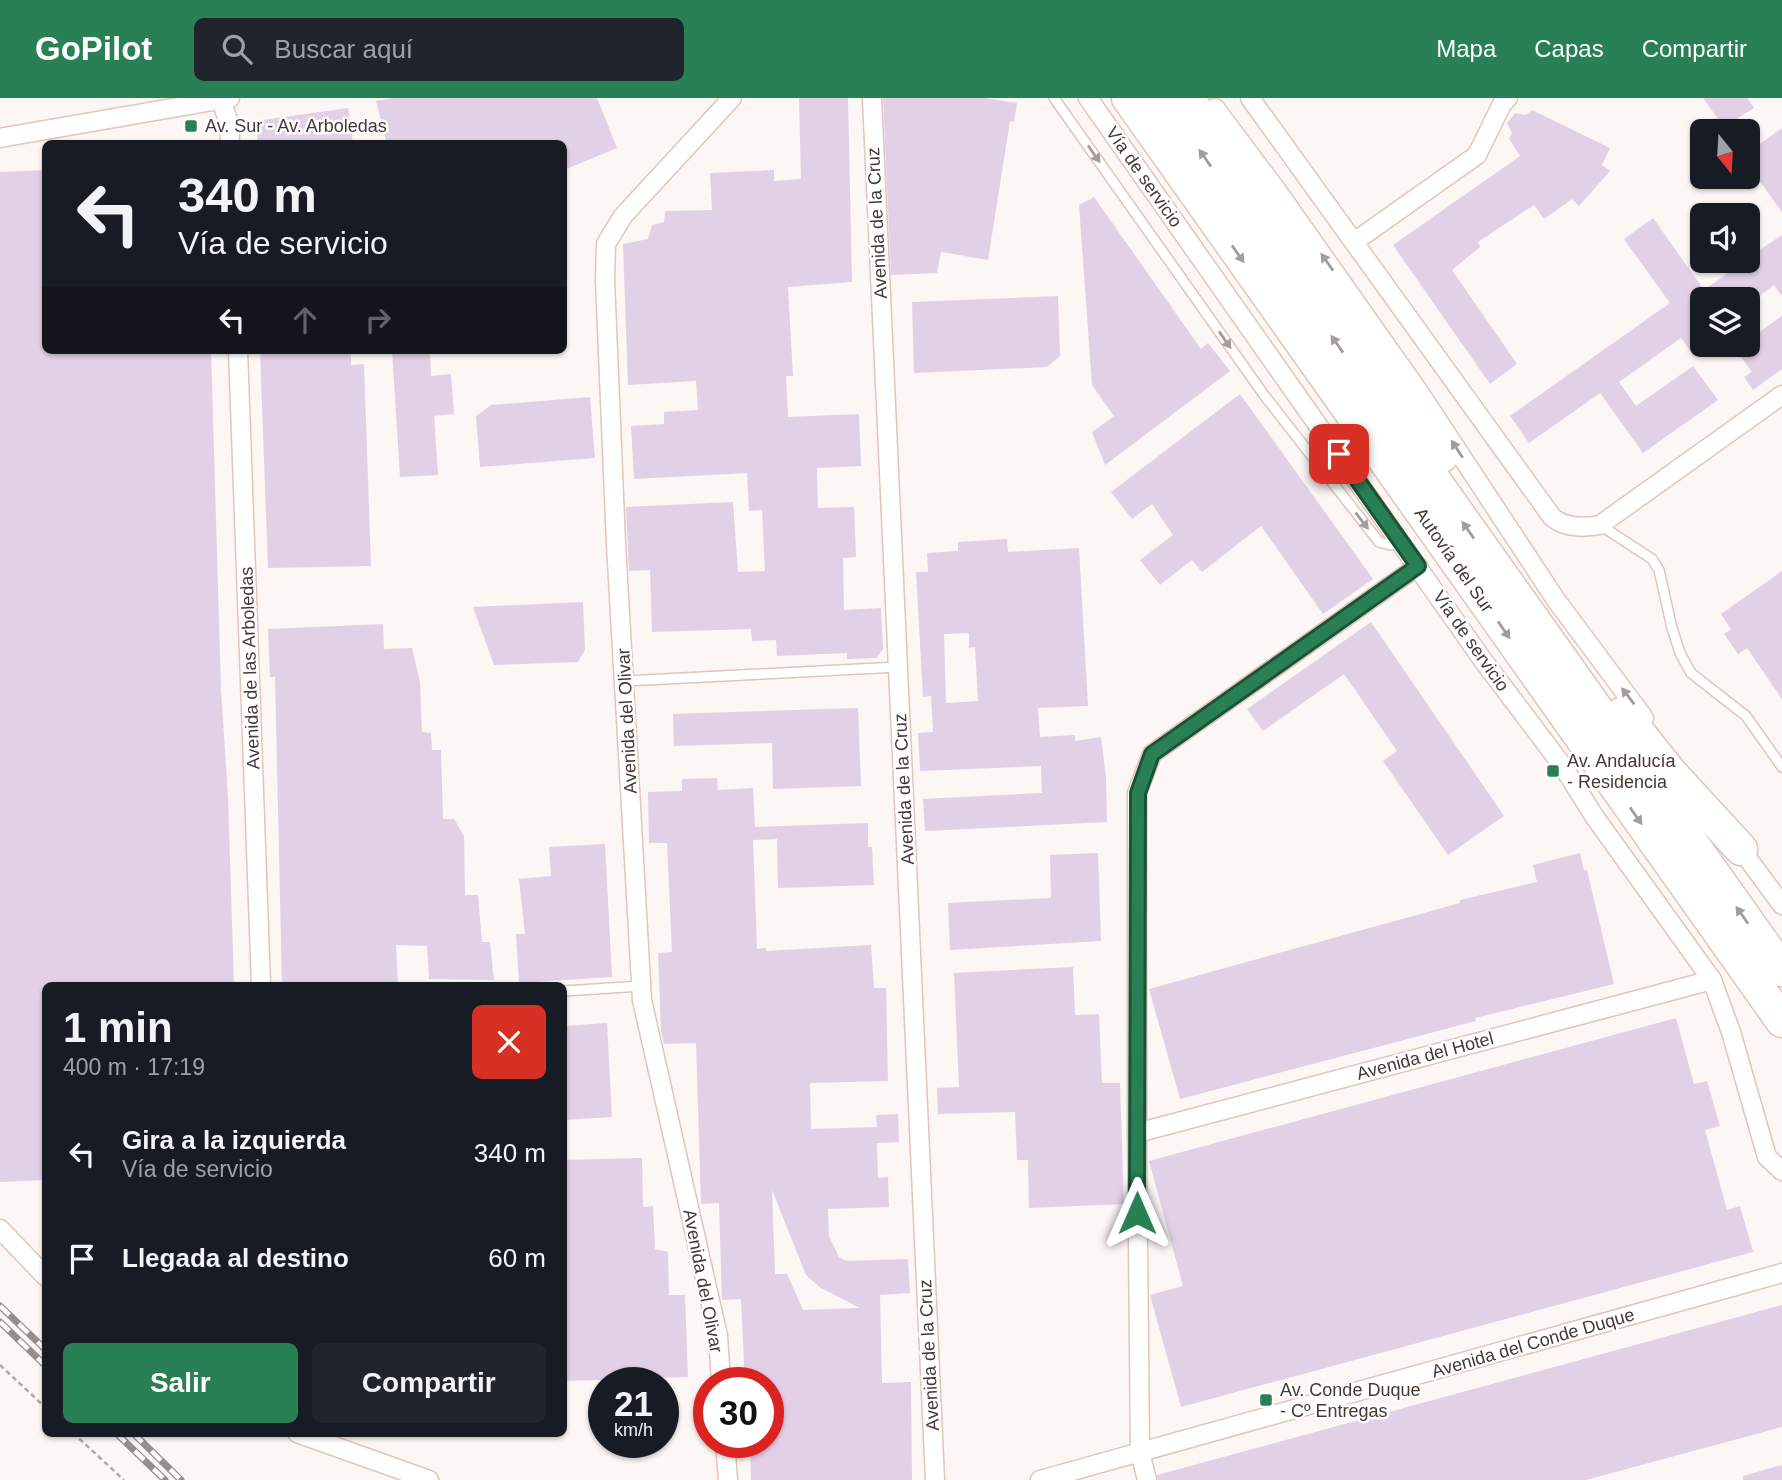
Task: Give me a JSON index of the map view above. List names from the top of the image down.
{
  "streets": {
    "highway": ["Autovía del Sur"],
    "street": [
      "Vía de servicio",
      "Avenida de la Cruz",
      "Avenida de las Arboledas",
      "Avenida del Olivar",
      "Avenida del Hotel",
      "Avenida del Conde Duque"
    ]
  },
  "crossings": [
    ["Vía de servicio", "Avenida del Hotel"]
  ],
  "places": {
    "transit": ["Av. Sur - Av. Arboledas", "Av. Andalucía - Residencia", "Av. Conde Duque - Cº Entregas"]
  },
  "north": "bottom",
  "page": {
    "header": "GoPilot",
    "search": "Buscar aquí",
    "nav": ["Mapa", "Capas", "Compartir"],
    "turn": ["340 m", "Vía de servicio"],
    "heading": ["1 min", "400 m · 17:19"],
    "list": [
      {
        "name": "Gira a la izquierda",
        "note": "Vía de servicio",
        "value": "340 m"
      },
      {
        "name": "Llegada al destino",
        "value": "60 m"
      }
    ],
    "buttons": ["Salir", "Compartir"],
    "speed": "21 km/h",
    "limit": "30"
  }
}
